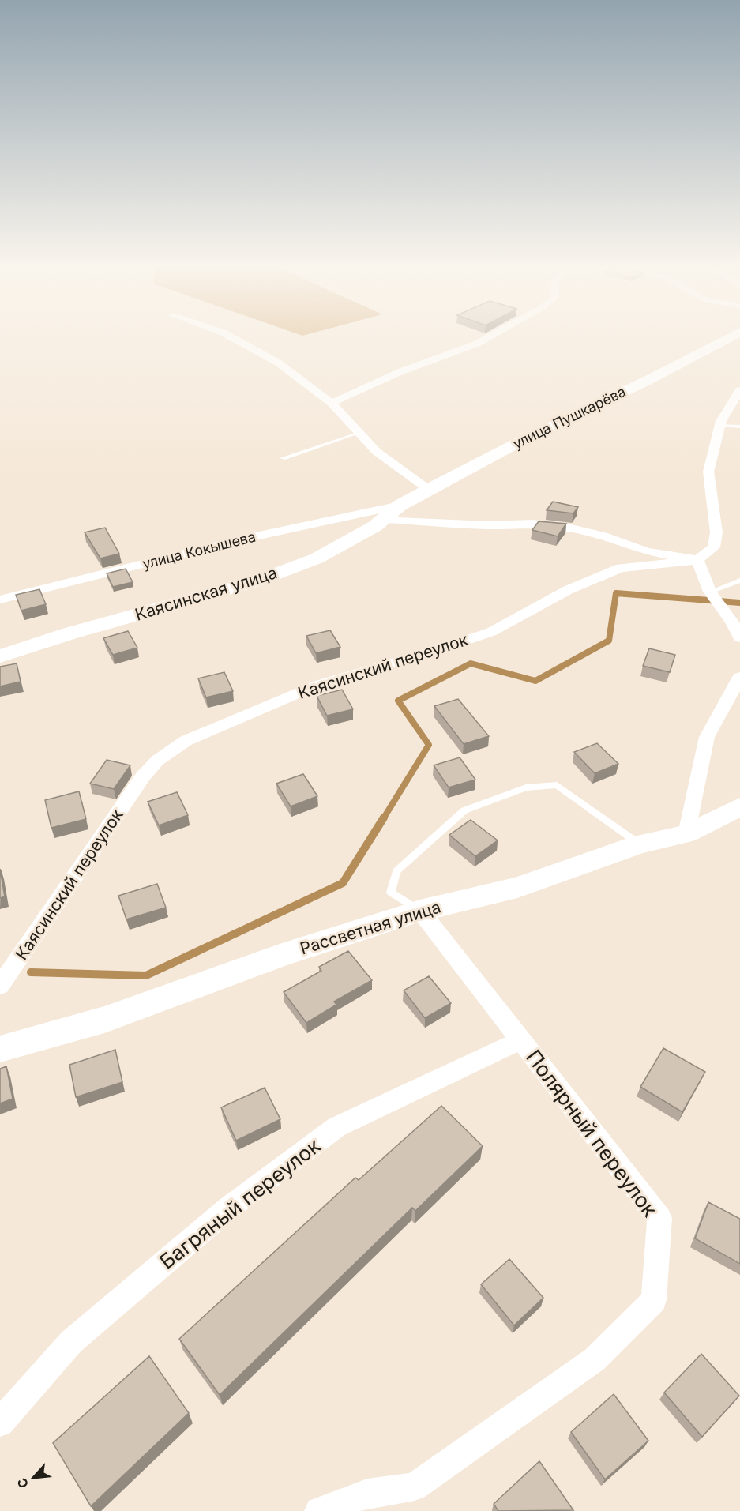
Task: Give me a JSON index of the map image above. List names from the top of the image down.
{
  "streets": {
    "street": [
      "улица Пушкарёва",
      "улица Кокышева",
      "Каясинская улица",
      "Каясинский переулок",
      "Рассветная улица",
      "Полярный переулок",
      "Багряный переулок"
    ]
  },
  "crossings": [
    ["улица Пушкарёва", "улица Кокышева"],
    ["улица Пушкарёва", "Каясинская улица"],
    ["улица Кокышева", "Каясинская улица"],
    ["Рассветная улица", "Полярный переулок"],
    ["Полярный переулок", "Багряный переулок"]
  ],
  "north": "bottom left"
}
